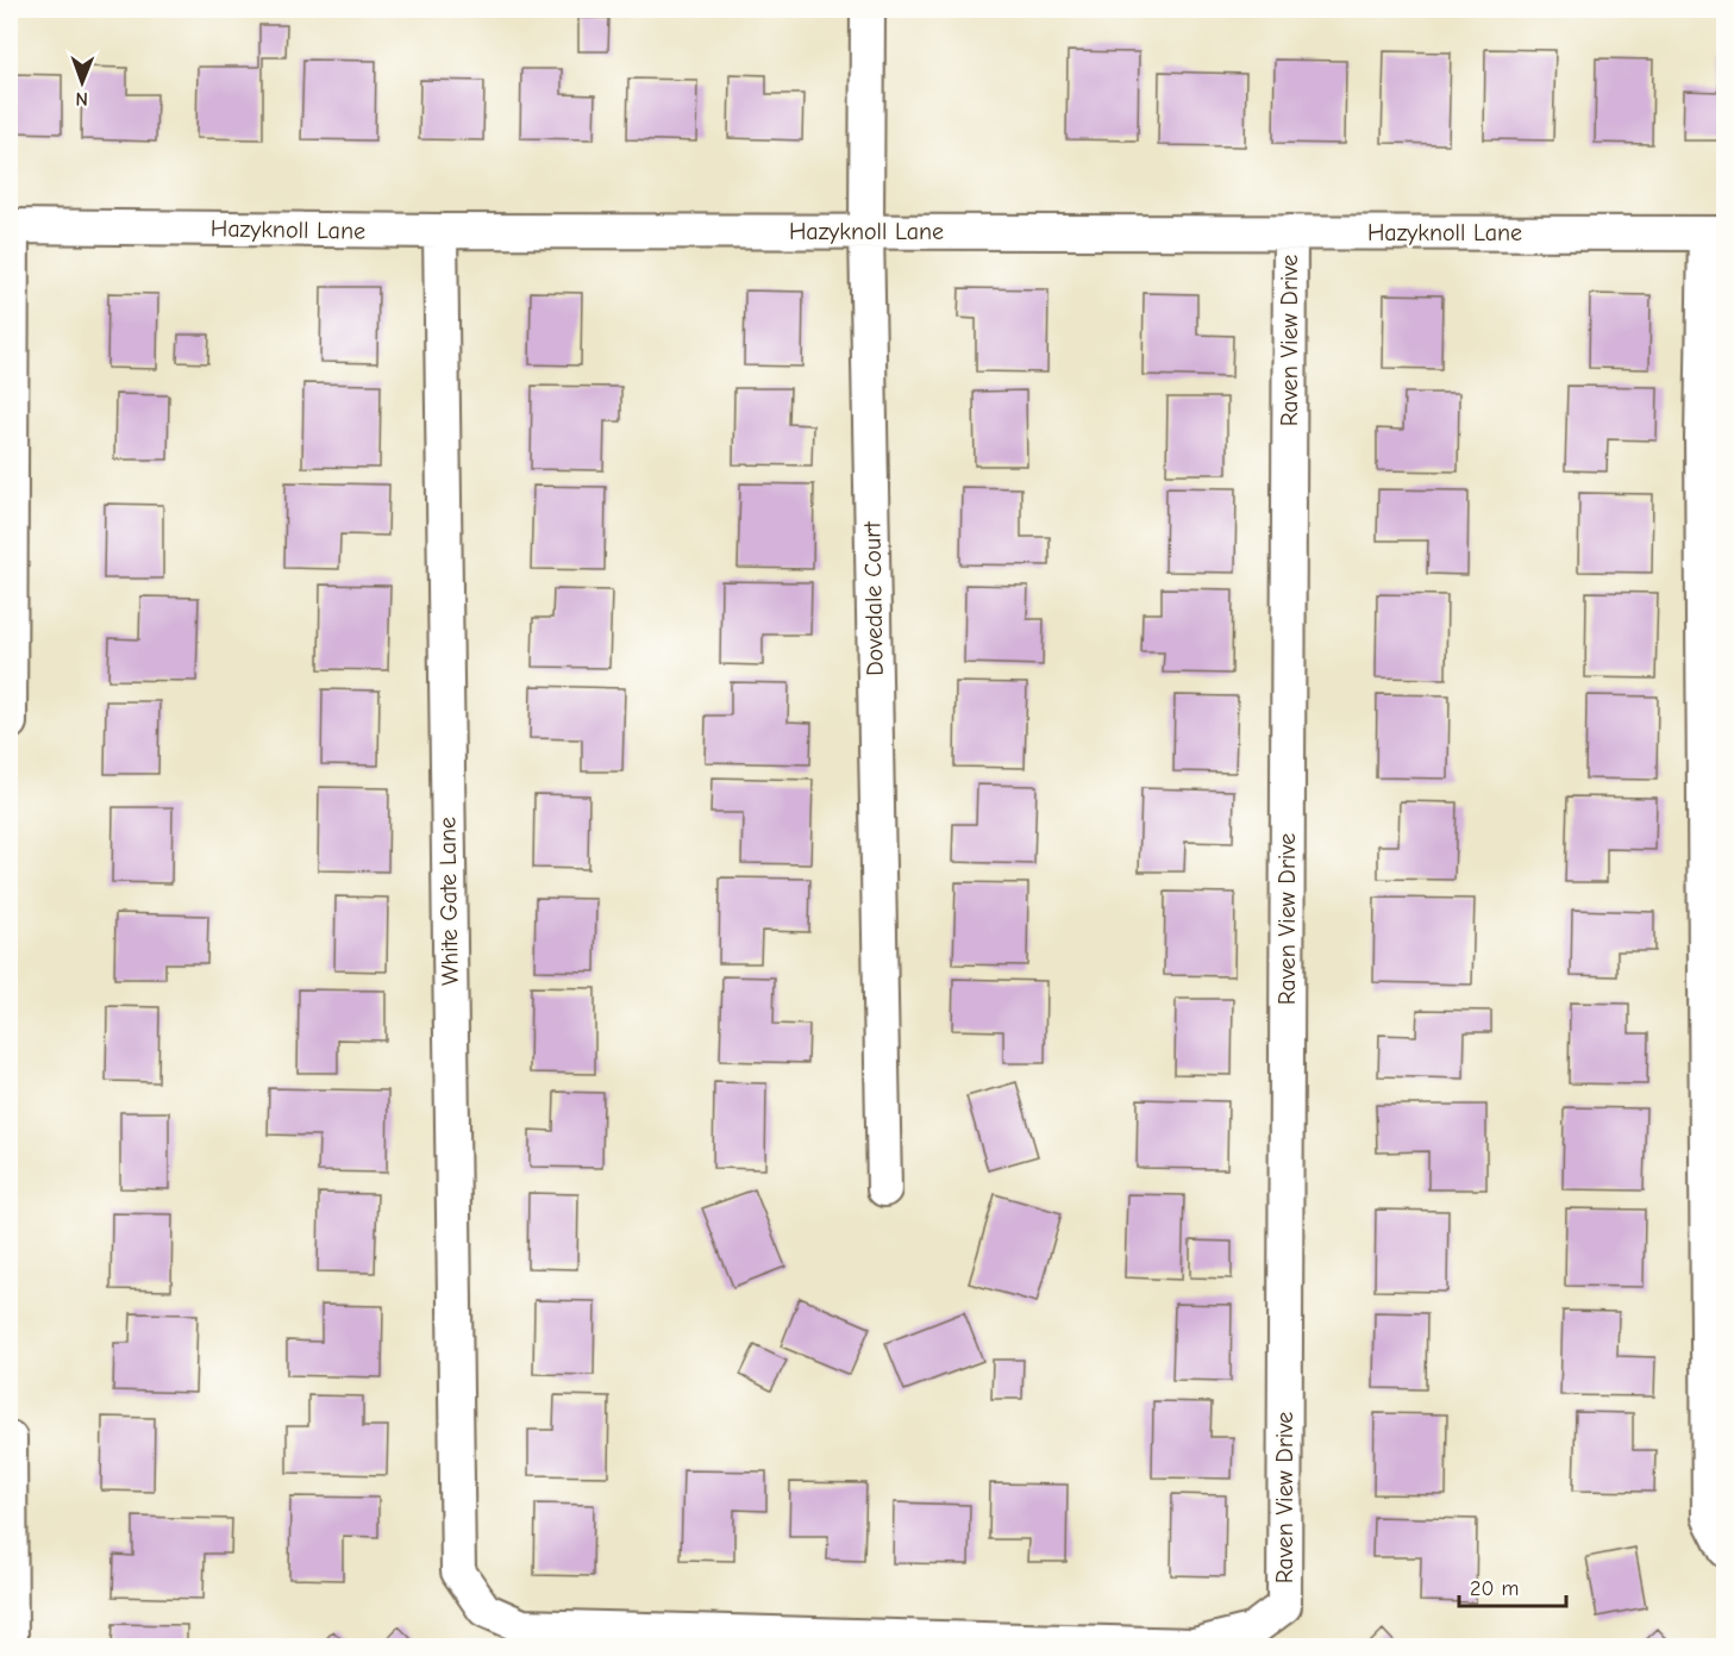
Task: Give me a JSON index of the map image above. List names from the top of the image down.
{
  "streets": {
    "street": [
      "Hazyknoll Lane",
      "Raven View Drive",
      "Dovedale Court",
      "White Gate Lane"
    ]
  },
  "crossings": [
    ["Hazyknoll Lane", "Raven View Drive"],
    ["Hazyknoll Lane", "Dovedale Court"],
    ["Hazyknoll Lane", "White Gate Lane"],
    ["Raven View Drive", "White Gate Lane"]
  ],
  "scale_bar": "20 m",
  "north": "bottom"
}
